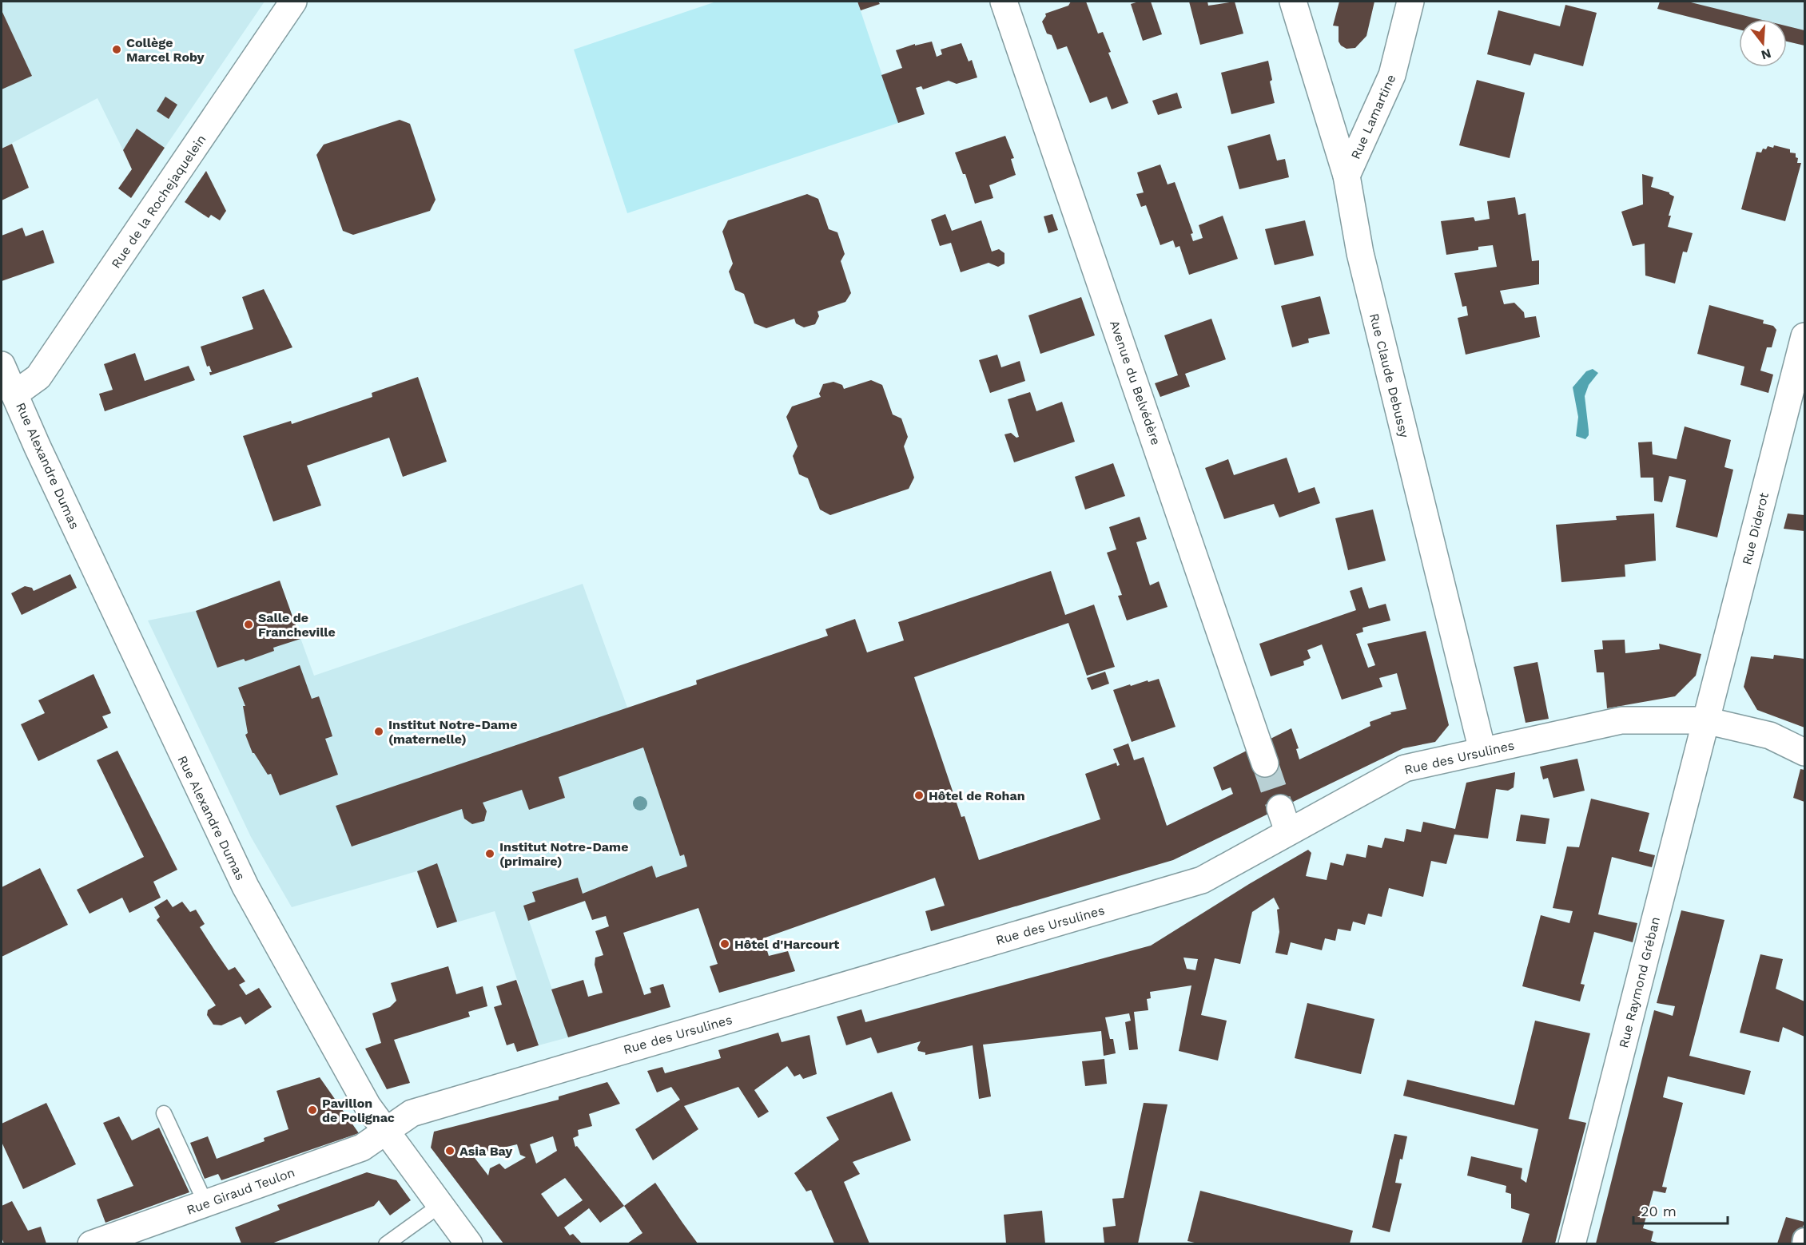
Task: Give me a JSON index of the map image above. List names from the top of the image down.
{
  "streets": {
    "street": [
      "Rue Lamartine",
      "Rue de la Rochejaquelein",
      "Rue Claude Debussy",
      "Avenue du Belvédère",
      "Rue Alexandre Dumas",
      "Rue Diderot",
      "Rue des Ursulines",
      "Rue Raymond Gréban",
      "Rue Giraud Teulon"
    ]
  },
  "crossings": [
    ["Rue Lamartine", "Rue Claude Debussy"],
    ["Rue de la Rochejaquelein", "Rue Alexandre Dumas"],
    ["Rue Claude Debussy", "Rue des Ursulines"],
    ["Rue Alexandre Dumas", "Rue des Ursulines"],
    ["Rue Alexandre Dumas", "Rue Giraud Teulon"],
    ["Rue Diderot", "Rue des Ursulines"],
    ["Rue Diderot", "Rue Raymond Gréban"],
    ["Rue des Ursulines", "Rue Raymond Gréban"],
    ["Rue des Ursulines", "Rue Giraud Teulon"]
  ],
  "places": [
    "Collège Marcel Roby",
    "Salle de Francheville",
    "Institut Notre-Dame (maternelle)",
    "Hôtel de Rohan",
    "Institut Notre-Dame (primaire)",
    "Hôtel d'Harcourt",
    "Pavillon de Polignac",
    "Asia Bay"
  ],
  "scale_bar": "20 m",
  "north": "bottom"
}
